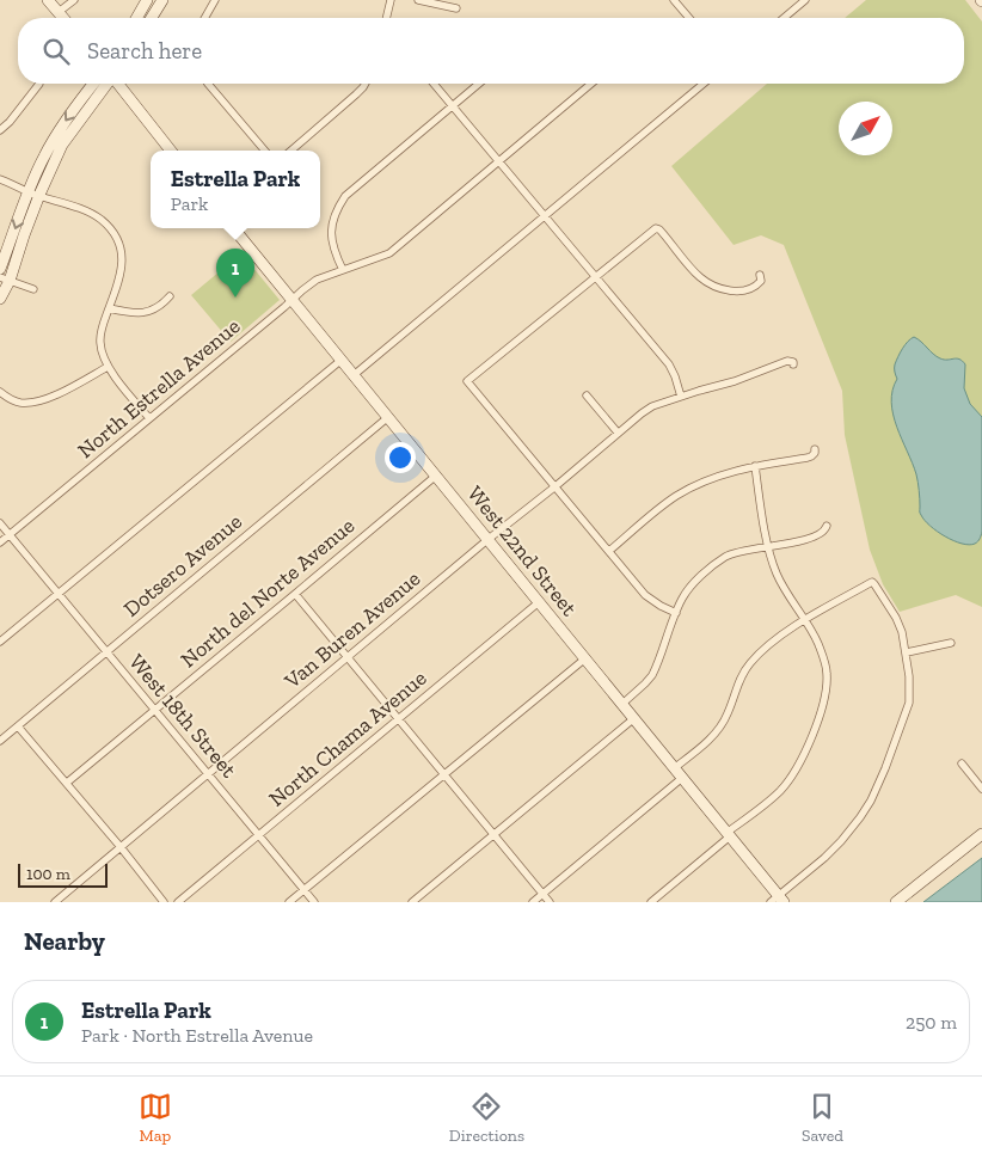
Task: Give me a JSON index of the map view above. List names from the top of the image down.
{
  "streets": {
    "street": [
      "North Estrella Avenue",
      "West 22nd Street",
      "Dotsero Avenue",
      "North del Norte Avenue",
      "Van Buren Avenue",
      "West 18th Street",
      "North Chama Avenue"
    ]
  },
  "crossings": [
    ["North Estrella Avenue", "West 22nd Street"],
    ["North Estrella Avenue", "West 18th Street"],
    ["West 22nd Street", "Dotsero Avenue"],
    ["West 22nd Street", "North del Norte Avenue"],
    ["West 22nd Street", "Van Buren Avenue"],
    ["West 22nd Street", "North Chama Avenue"],
    ["Dotsero Avenue", "West 18th Street"],
    ["North del Norte Avenue", "West 18th Street"],
    ["Van Buren Avenue", "West 18th Street"],
    ["West 18th Street", "North Chama Avenue"]
  ],
  "scale_bar": "100 m",
  "north": "top right",
  "page": {
    "search": "Search here",
    "popup": ["Estrella Park", "Park"],
    "pins": "1",
    "scale": "100 m",
    "heading": "Nearby",
    "list": [
      {
        "mark": "1",
        "name": "Estrella Park",
        "note": "Park · North Estrella Avenue",
        "value": "250 m"
      }
    ],
    "nav": ["Map", "Directions", "Saved"]
  }
}
